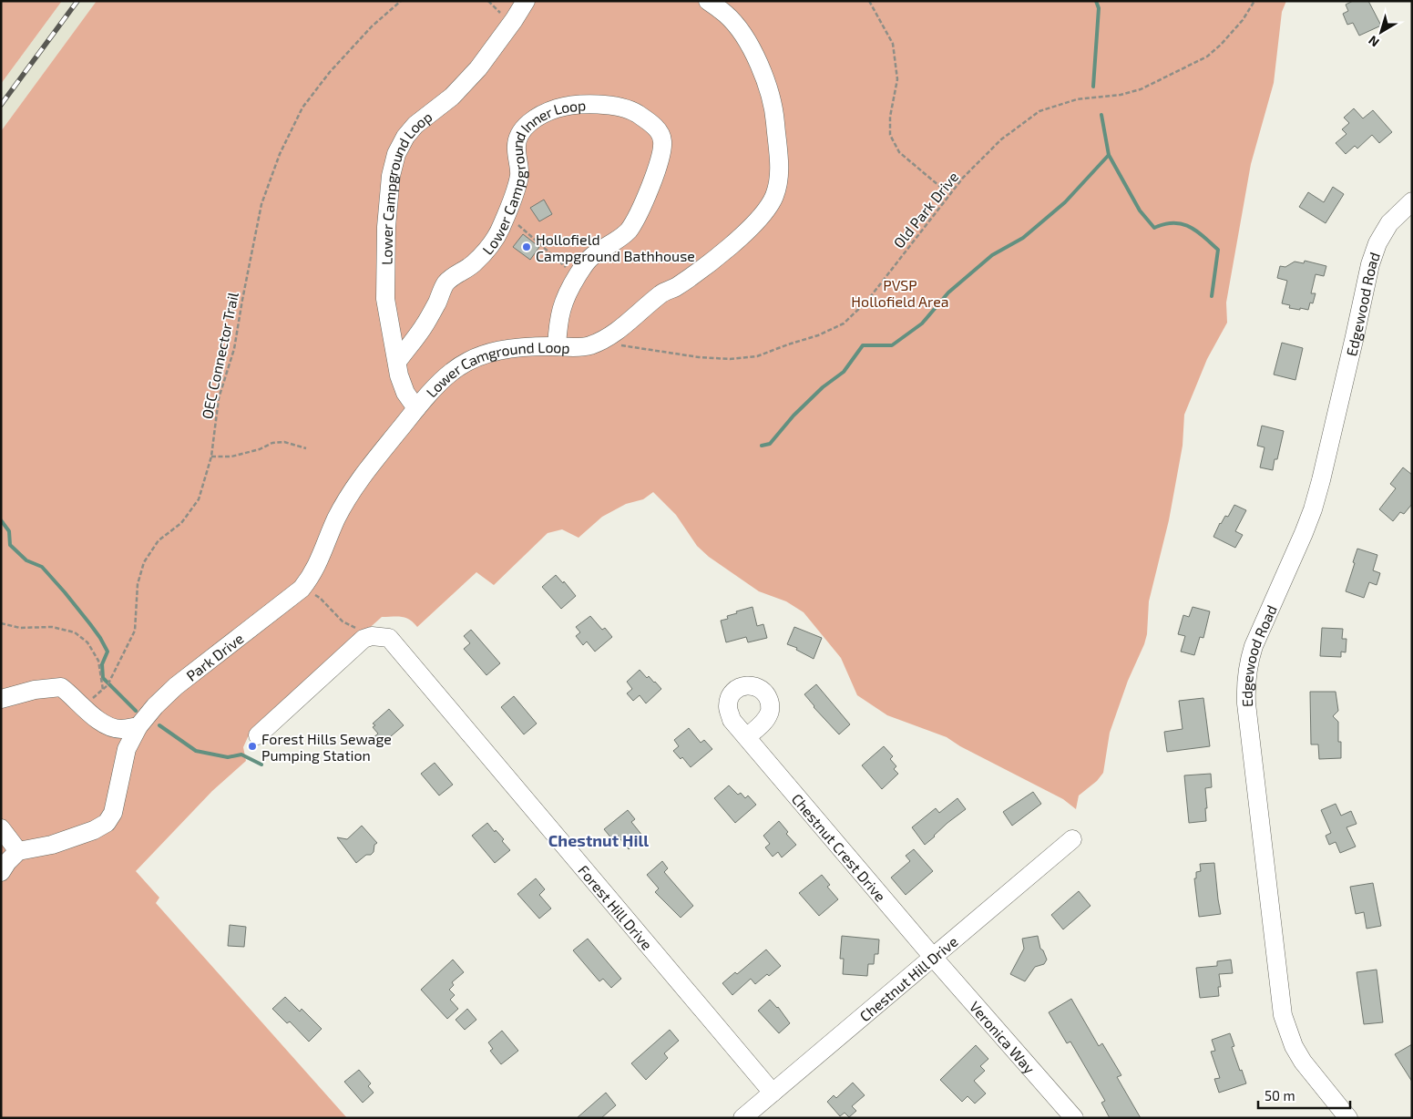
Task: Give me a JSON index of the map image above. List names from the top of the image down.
{
  "streets": {
    "street": [
      "Lower Campground Inner Loop",
      "Lower Campground Loop",
      "Edgewood Road",
      "Lower Camground Loop",
      "Park Drive",
      "Chestnut Crest Drive",
      "Forest Hill Drive",
      "Chestnut Hill Drive",
      "Veronica Way"
    ],
    "path": ["Old Park Drive", "OEC Connector Trail"]
  },
  "crossings": [
    ["Lower Campground Inner Loop", "Lower Campground Loop"],
    ["Lower Campground Inner Loop", "Lower Camground Loop"],
    ["Lower Campground Loop", "Lower Camground Loop"],
    ["Lower Campground Loop", "Park Drive"],
    ["Lower Camground Loop", "Park Drive"],
    ["Chestnut Crest Drive", "Chestnut Hill Drive"],
    ["Chestnut Crest Drive", "Veronica Way"],
    ["Forest Hill Drive", "Chestnut Hill Drive"],
    ["Chestnut Hill Drive", "Veronica Way"]
  ],
  "districts": ["Chestnut Hill"],
  "parks": ["PVSP Hollofield Area"],
  "places": ["Hollofield Campground Bathhouse", "Forest Hills Sewage Pumping Station"],
  "scale_bar": "50 m",
  "north": "bottom left"
}
